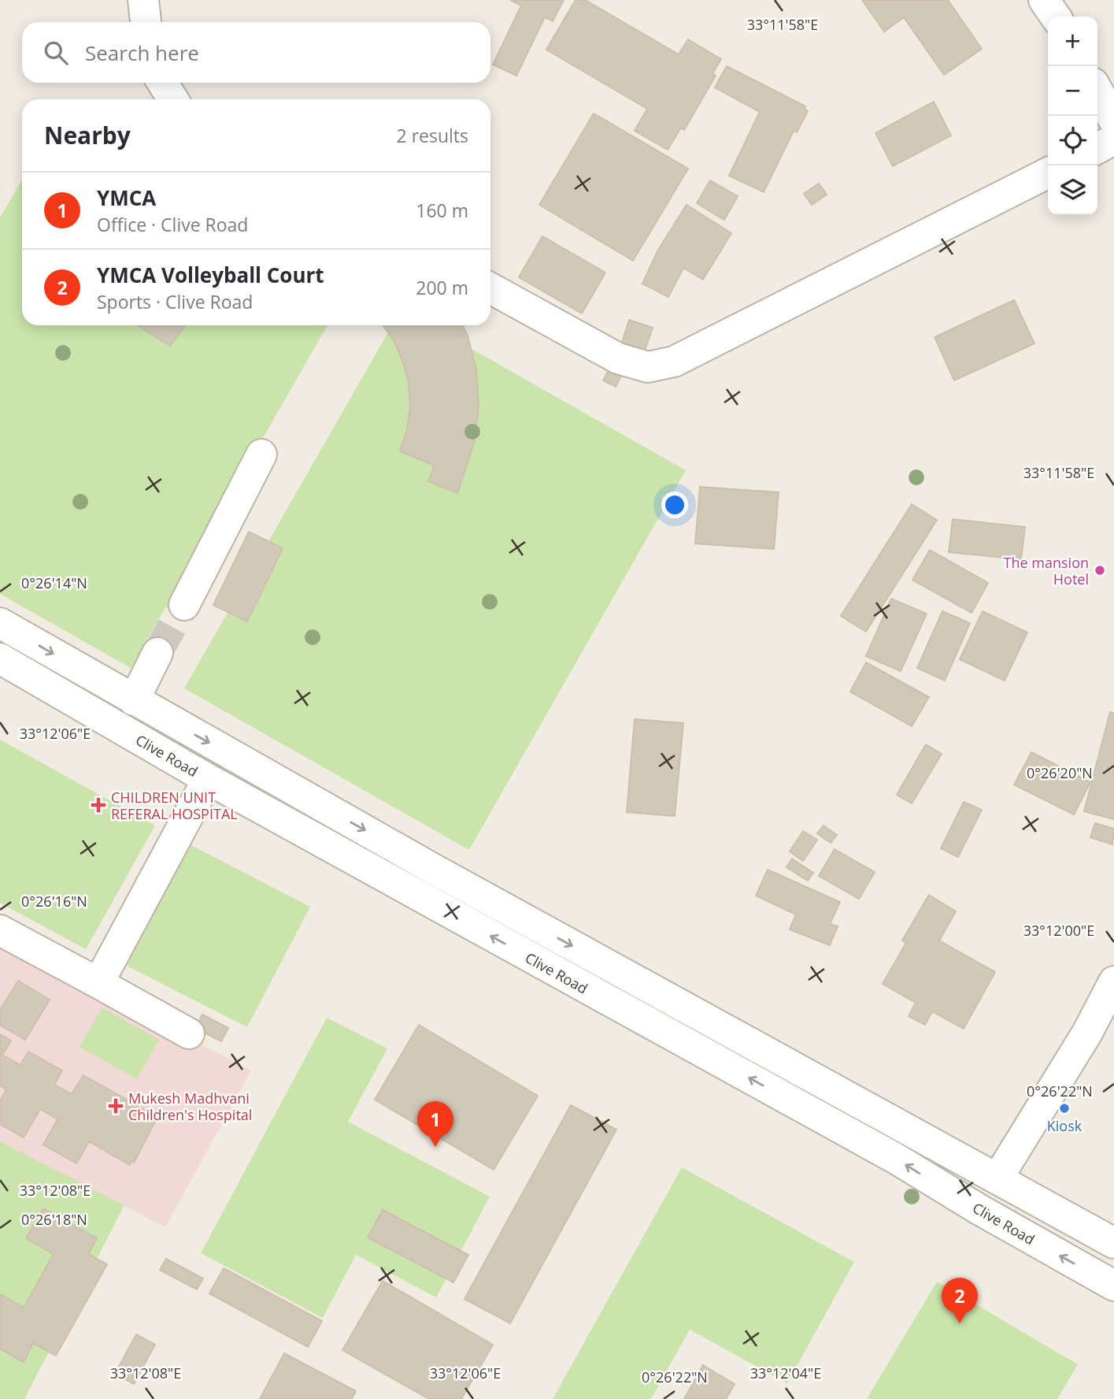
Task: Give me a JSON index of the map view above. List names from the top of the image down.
{
  "streets": {
    "street": ["Clive Road"]
  },
  "places": {
    "other": ["The mansion Hotel", "Kiosk"],
    "health": ["CHILDREN UNIT REFERAL HOSPITAL", "Mukesh Madhvani Children's Hospital"]
  },
  "page": {
    "map_buttons": ["+", "−"],
    "search": "Search here",
    "heading": ["Nearby", "2 results"],
    "list": [
      {
        "mark": "1",
        "name": "YMCA",
        "note": "Office · Clive Road",
        "value": "160 m"
      },
      {
        "mark": "2",
        "name": "YMCA Volleyball Court",
        "note": "Sports · Clive Road",
        "value": "200 m"
      }
    ],
    "pins": ["1", "2"]
  },
  "coordinates": [
    "33°11'58\"E",
    "0°26'14\"N",
    "33°12'06\"E",
    "0°26'20\"N",
    "0°26'16\"N",
    "33°12'00\"E",
    "0°26'22\"N",
    "33°12'08\"E",
    "0°26'18\"N",
    "33°12'04\"E"
  ]
}
